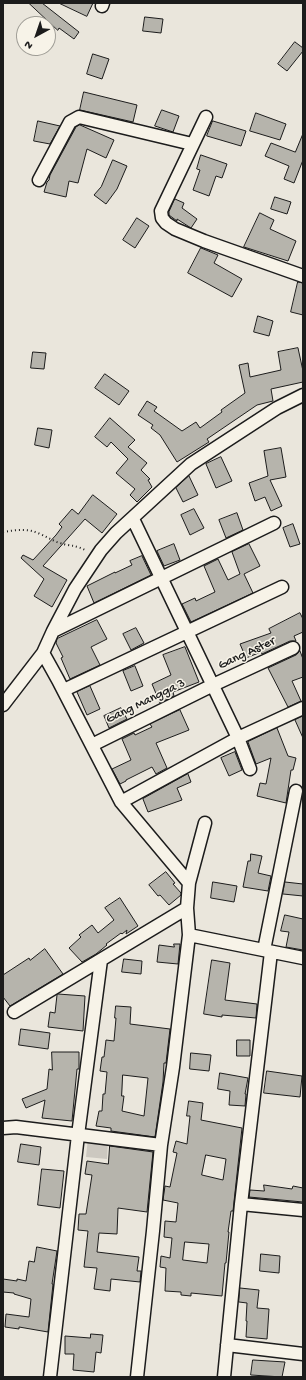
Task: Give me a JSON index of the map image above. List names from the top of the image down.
{
  "streets": {
    "street": ["Gang Aster", "Gang Mangga 3"]
  },
  "crossings": [
    ["Gang Aster", "Gang Mangga 3"]
  ],
  "north": "bottom left"
}
